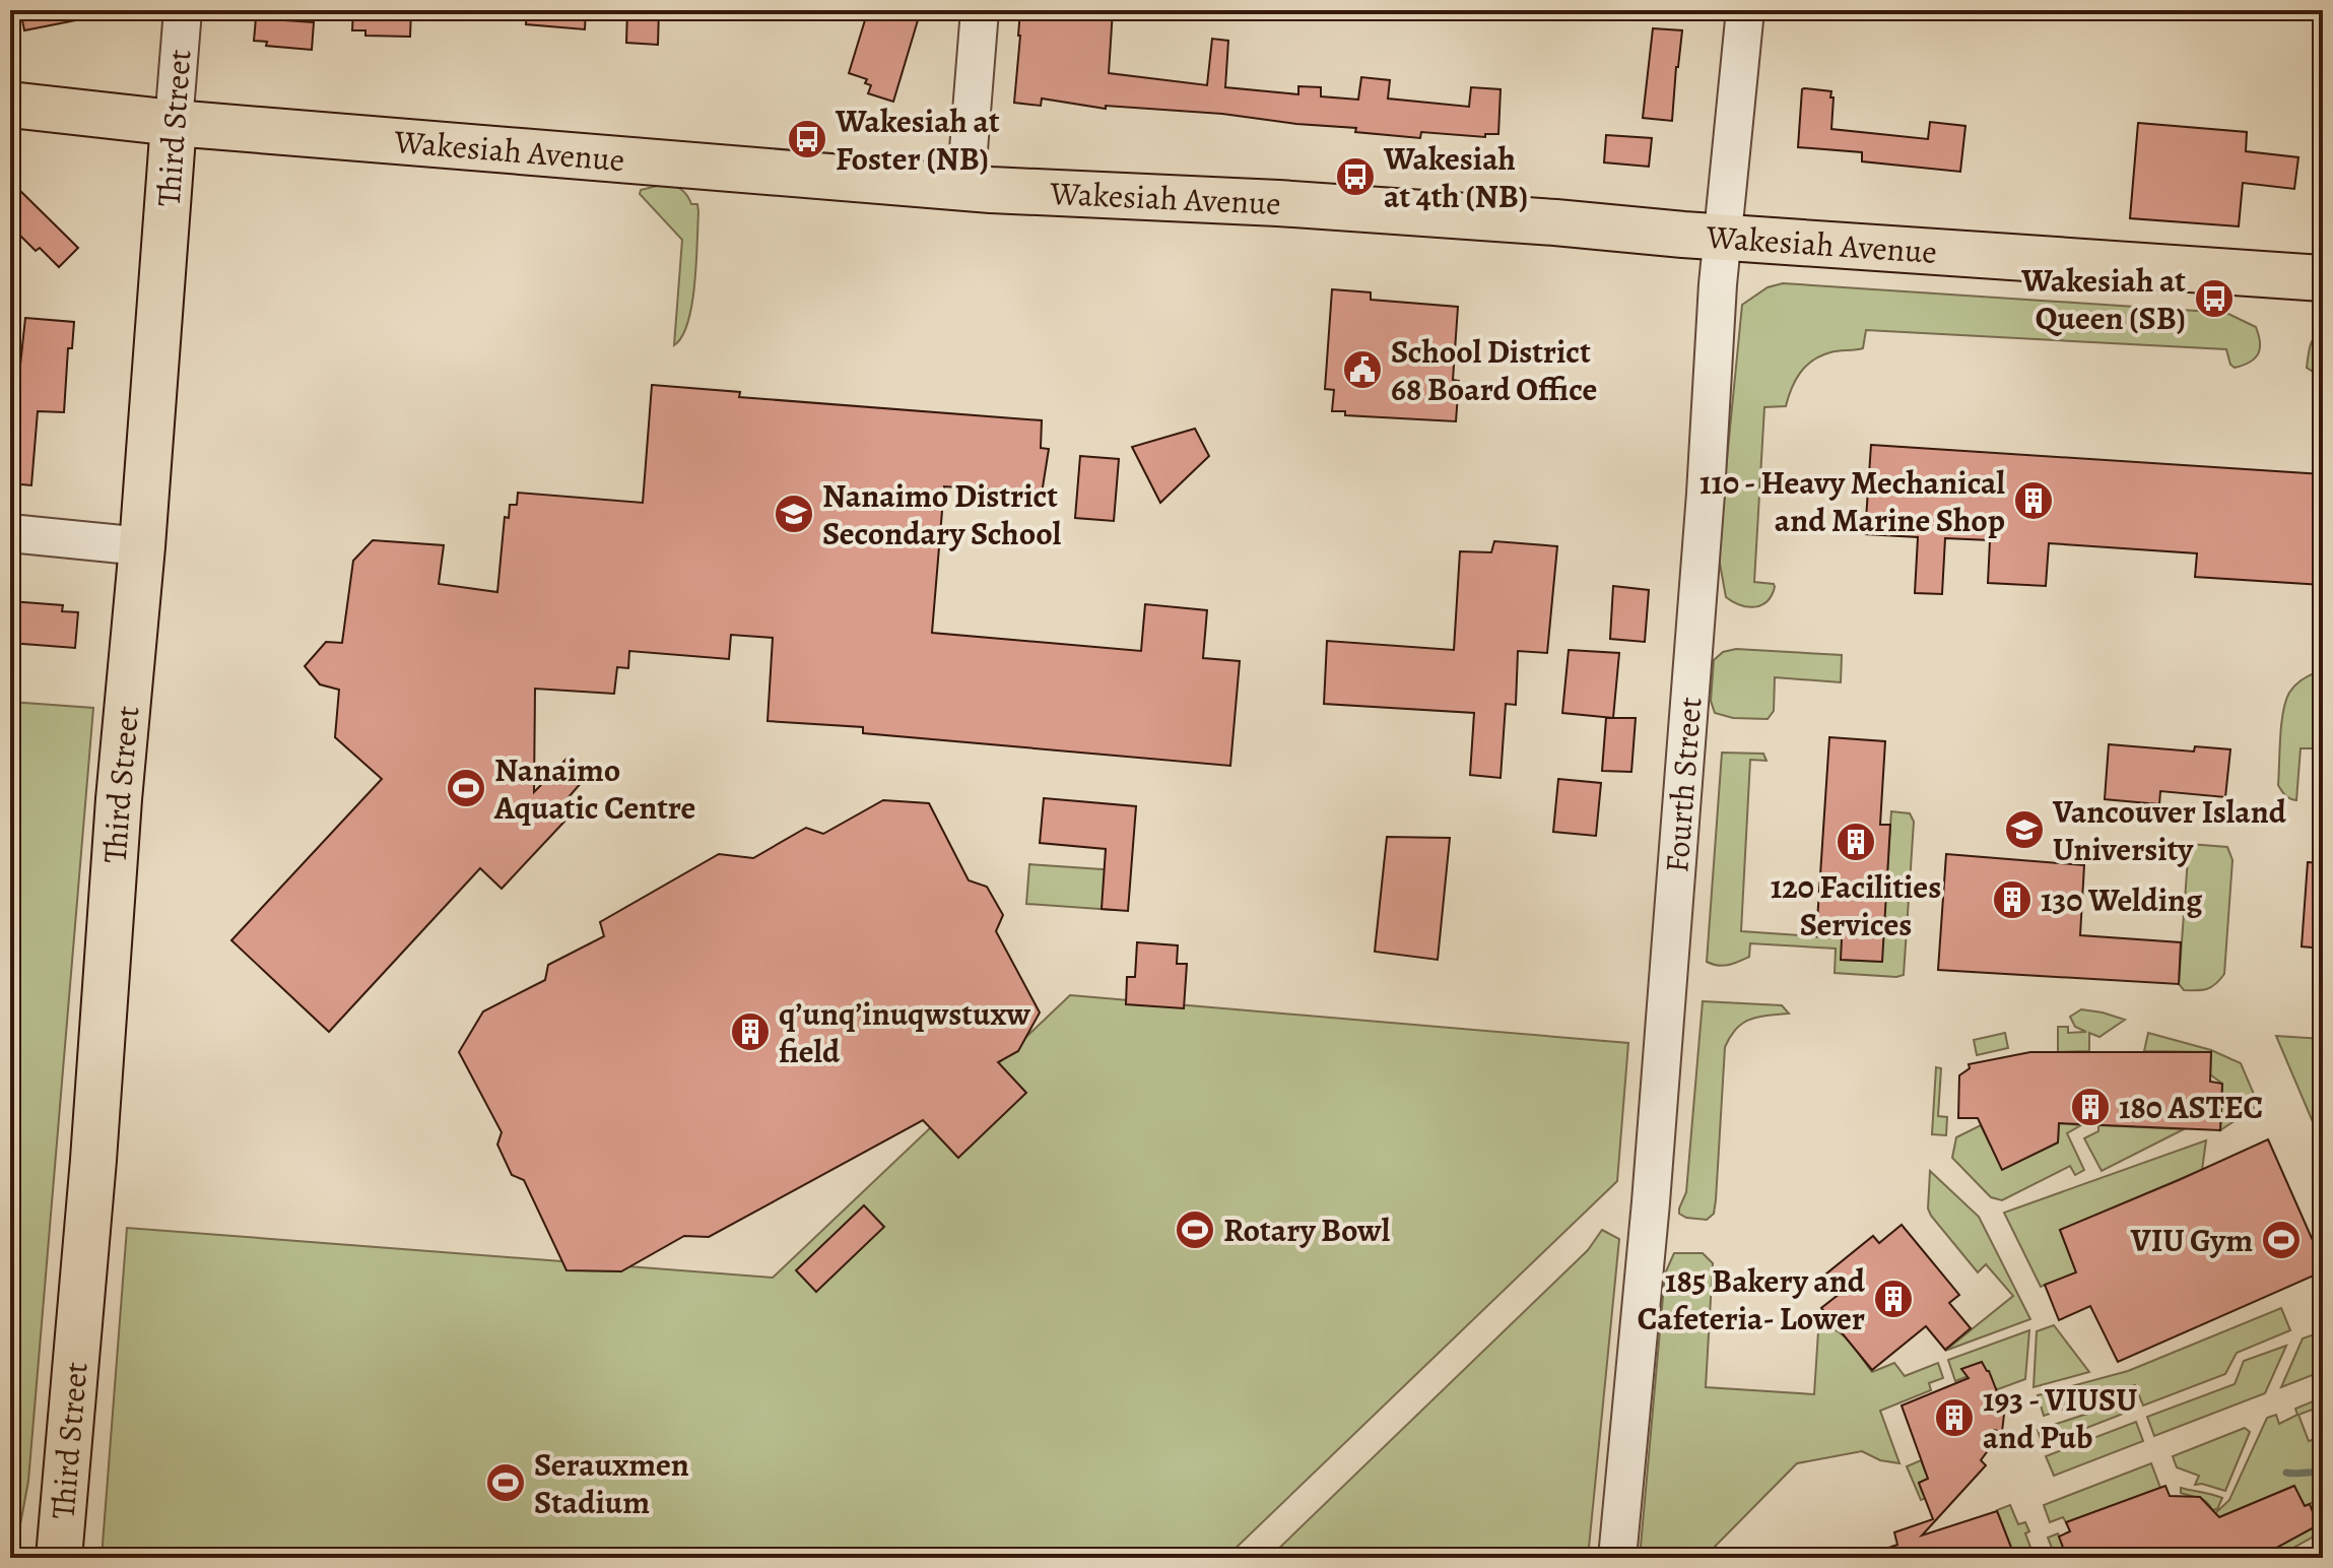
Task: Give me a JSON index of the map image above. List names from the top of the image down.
{
  "streets": {
    "main road": ["Third Street", "Wakesiah Avenue"],
    "street": ["Fourth Street"]
  },
  "crossings": [
    ["Third Street", "Wakesiah Avenue"],
    ["Wakesiah Avenue", "Fourth Street"]
  ],
  "places": {
    "bus stop": ["Wakesiah at Foster (NB)", "Wakesiah at 4th (NB)", "Wakesiah at Queen (SB)"],
    "public building": ["School District 68 Board Office"],
    "building": [
      "110 - Heavy Mechanical and Marine Shop",
      "120 Facilities Services",
      "130 Welding",
      "q’unq’inuqwstuxw field",
      "180 ASTEC",
      "185 Bakery and Cafeteria- Lower",
      "193 - VIUSU and Pub"
    ],
    "school or university": ["Nanaimo District Secondary School", "Vancouver Island University"],
    "sports": [
      "Nanaimo Aquatic Centre",
      "Rotary Bowl",
      "VIU Gym",
      "Serauxmen Stadium"
    ]
  }
}
